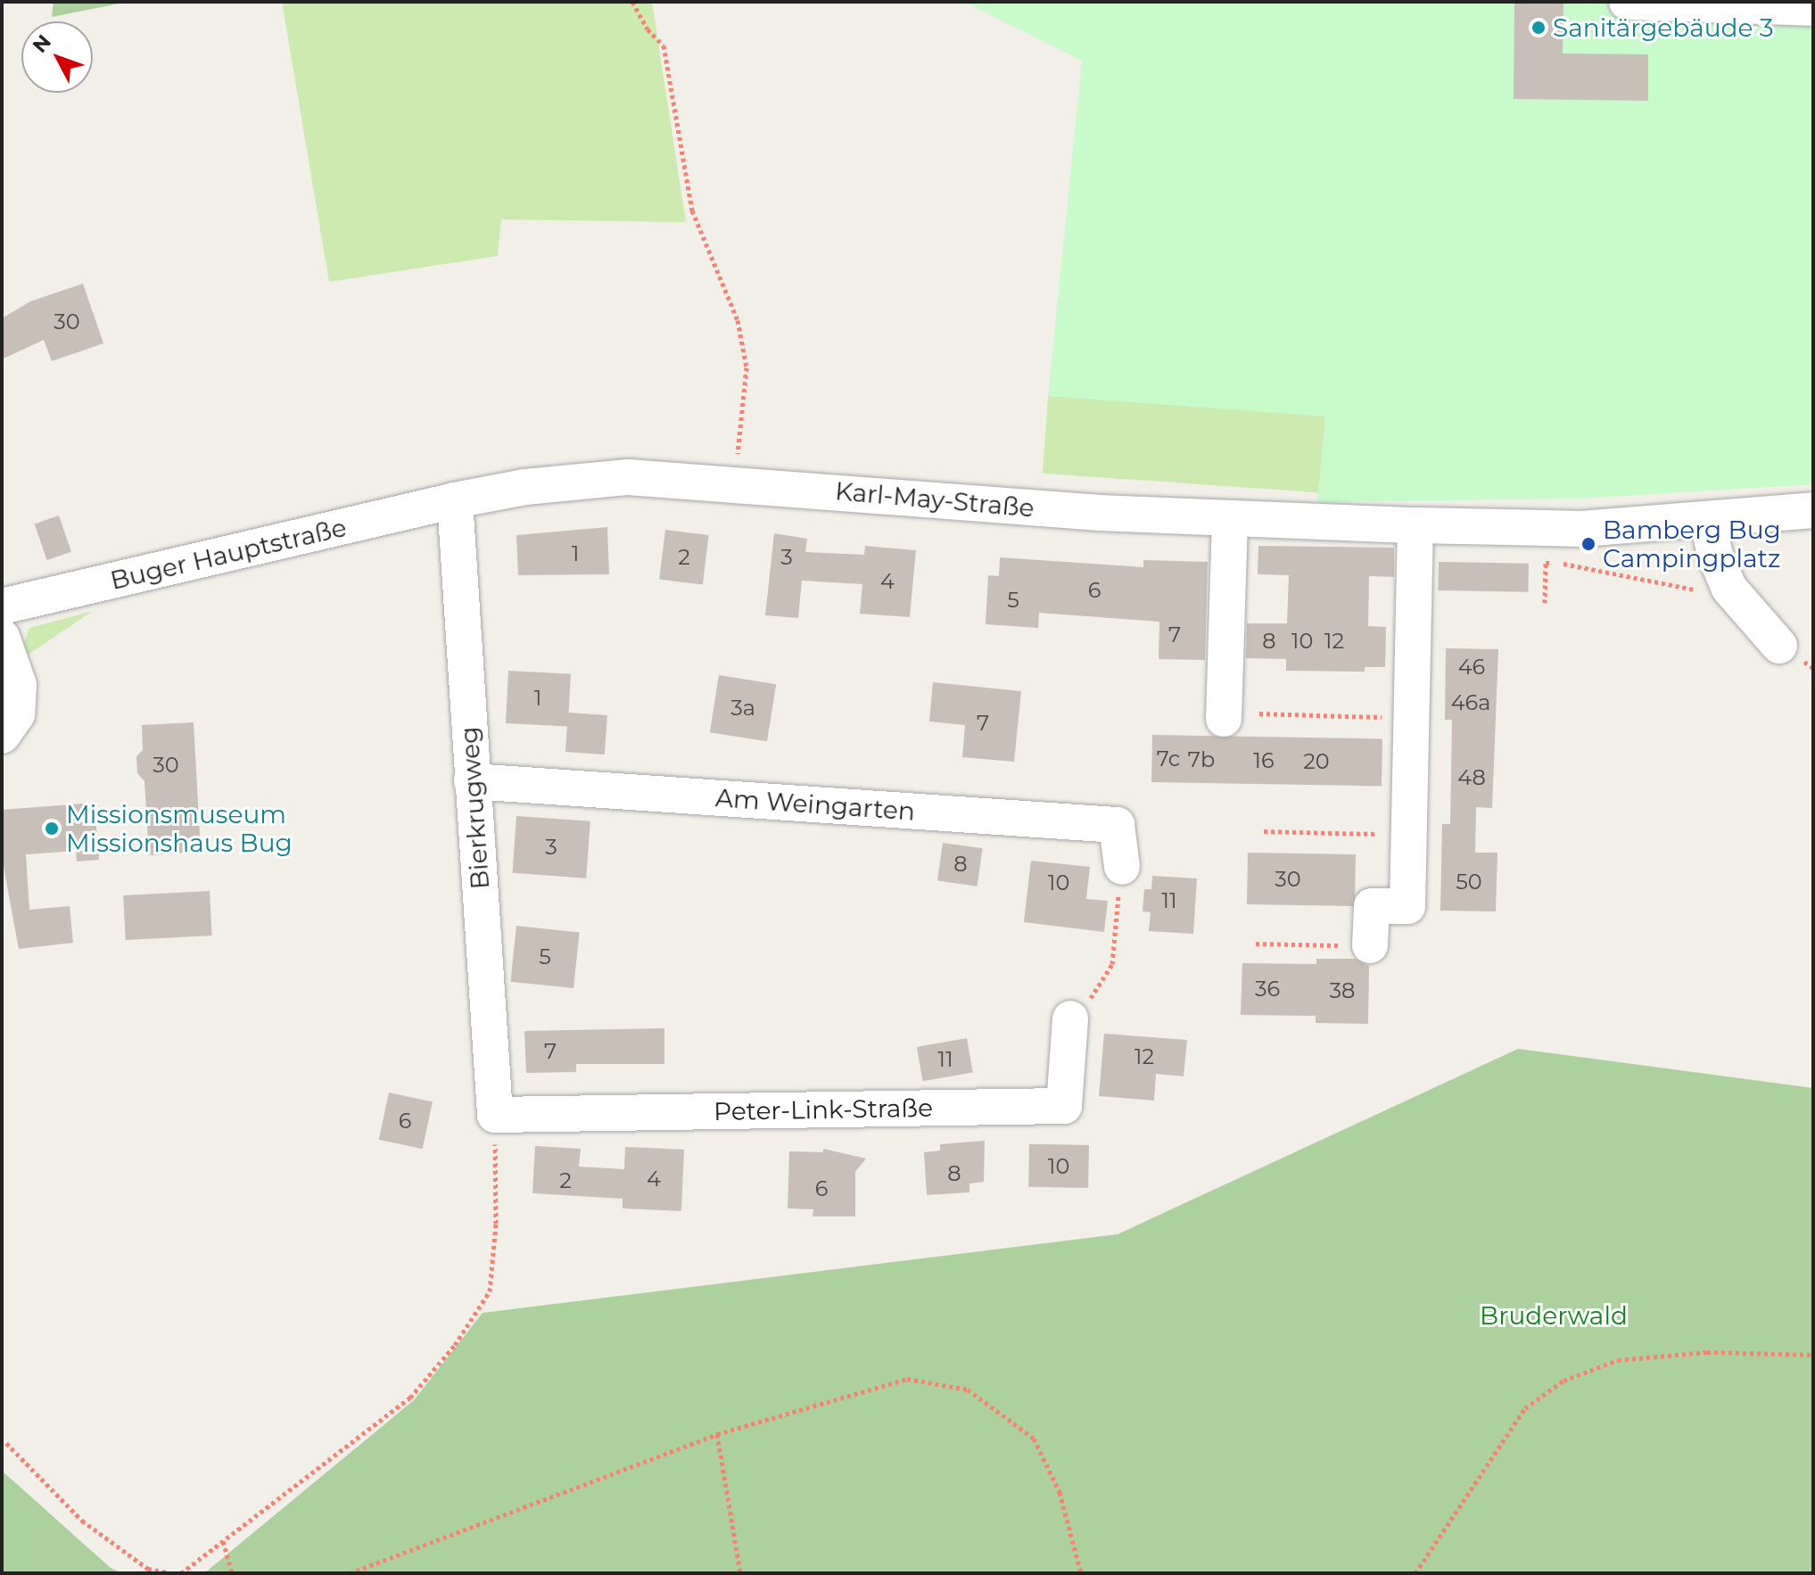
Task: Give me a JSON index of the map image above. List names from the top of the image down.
{
  "streets": {
    "street": [
      "Karl-May-Straße",
      "Buger Hauptstraße",
      "Am Weingarten",
      "Bierkrugweg",
      "Peter-Link-Straße"
    ]
  },
  "crossings": [
    ["Karl-May-Straße", "Buger Hauptstraße"],
    ["Karl-May-Straße", "Bierkrugweg"],
    ["Buger Hauptstraße", "Bierkrugweg"],
    ["Am Weingarten", "Bierkrugweg"],
    ["Bierkrugweg", "Peter-Link-Straße"]
  ],
  "parks": ["Bruderwald"],
  "places": ["Sanitärgebäude 3", "Bamberg Bug Campingplatz", "Missionsmuseum Missionshaus Bug"],
  "house_numbers": [
    "30",
    "1",
    "2",
    "3",
    "4",
    "6",
    "5",
    "7",
    "8",
    "10",
    "12",
    "46",
    "1",
    "46a",
    "3a",
    "7",
    "7c",
    "7b",
    "16",
    "20",
    "30",
    "48",
    "3",
    "8",
    "30",
    "50",
    "10",
    "11",
    "5",
    "36",
    "38",
    "7",
    "12",
    "11",
    "6",
    "10",
    "8",
    "4",
    "2",
    "6"
  ],
  "north": "top left"
}
